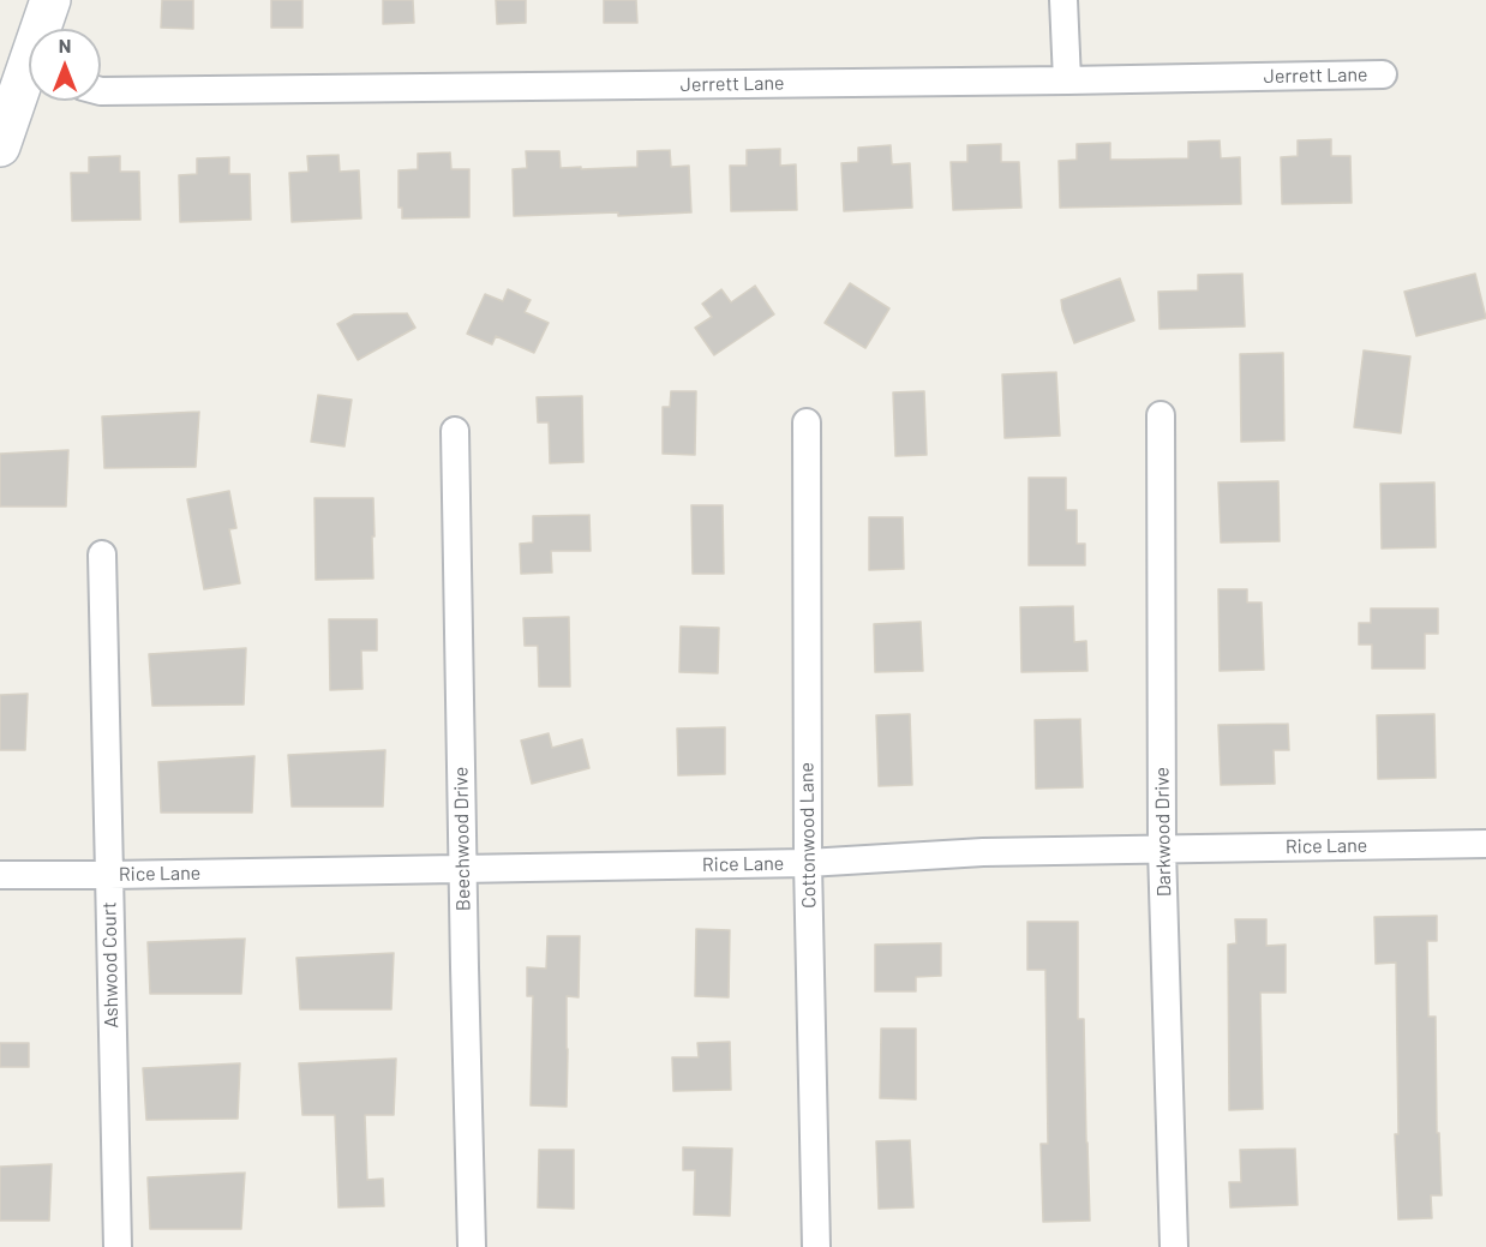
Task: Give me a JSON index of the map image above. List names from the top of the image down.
{
  "streets": {
    "street": [
      "Jerrett Lane",
      "Darkwood Drive",
      "Cottonwood Lane",
      "Beechwood Drive",
      "Rice Lane",
      "Ashwood Court"
    ]
  },
  "crossings": [
    ["Darkwood Drive", "Rice Lane"],
    ["Cottonwood Lane", "Rice Lane"],
    ["Beechwood Drive", "Rice Lane"],
    ["Rice Lane", "Ashwood Court"]
  ],
  "north": "top"
}
